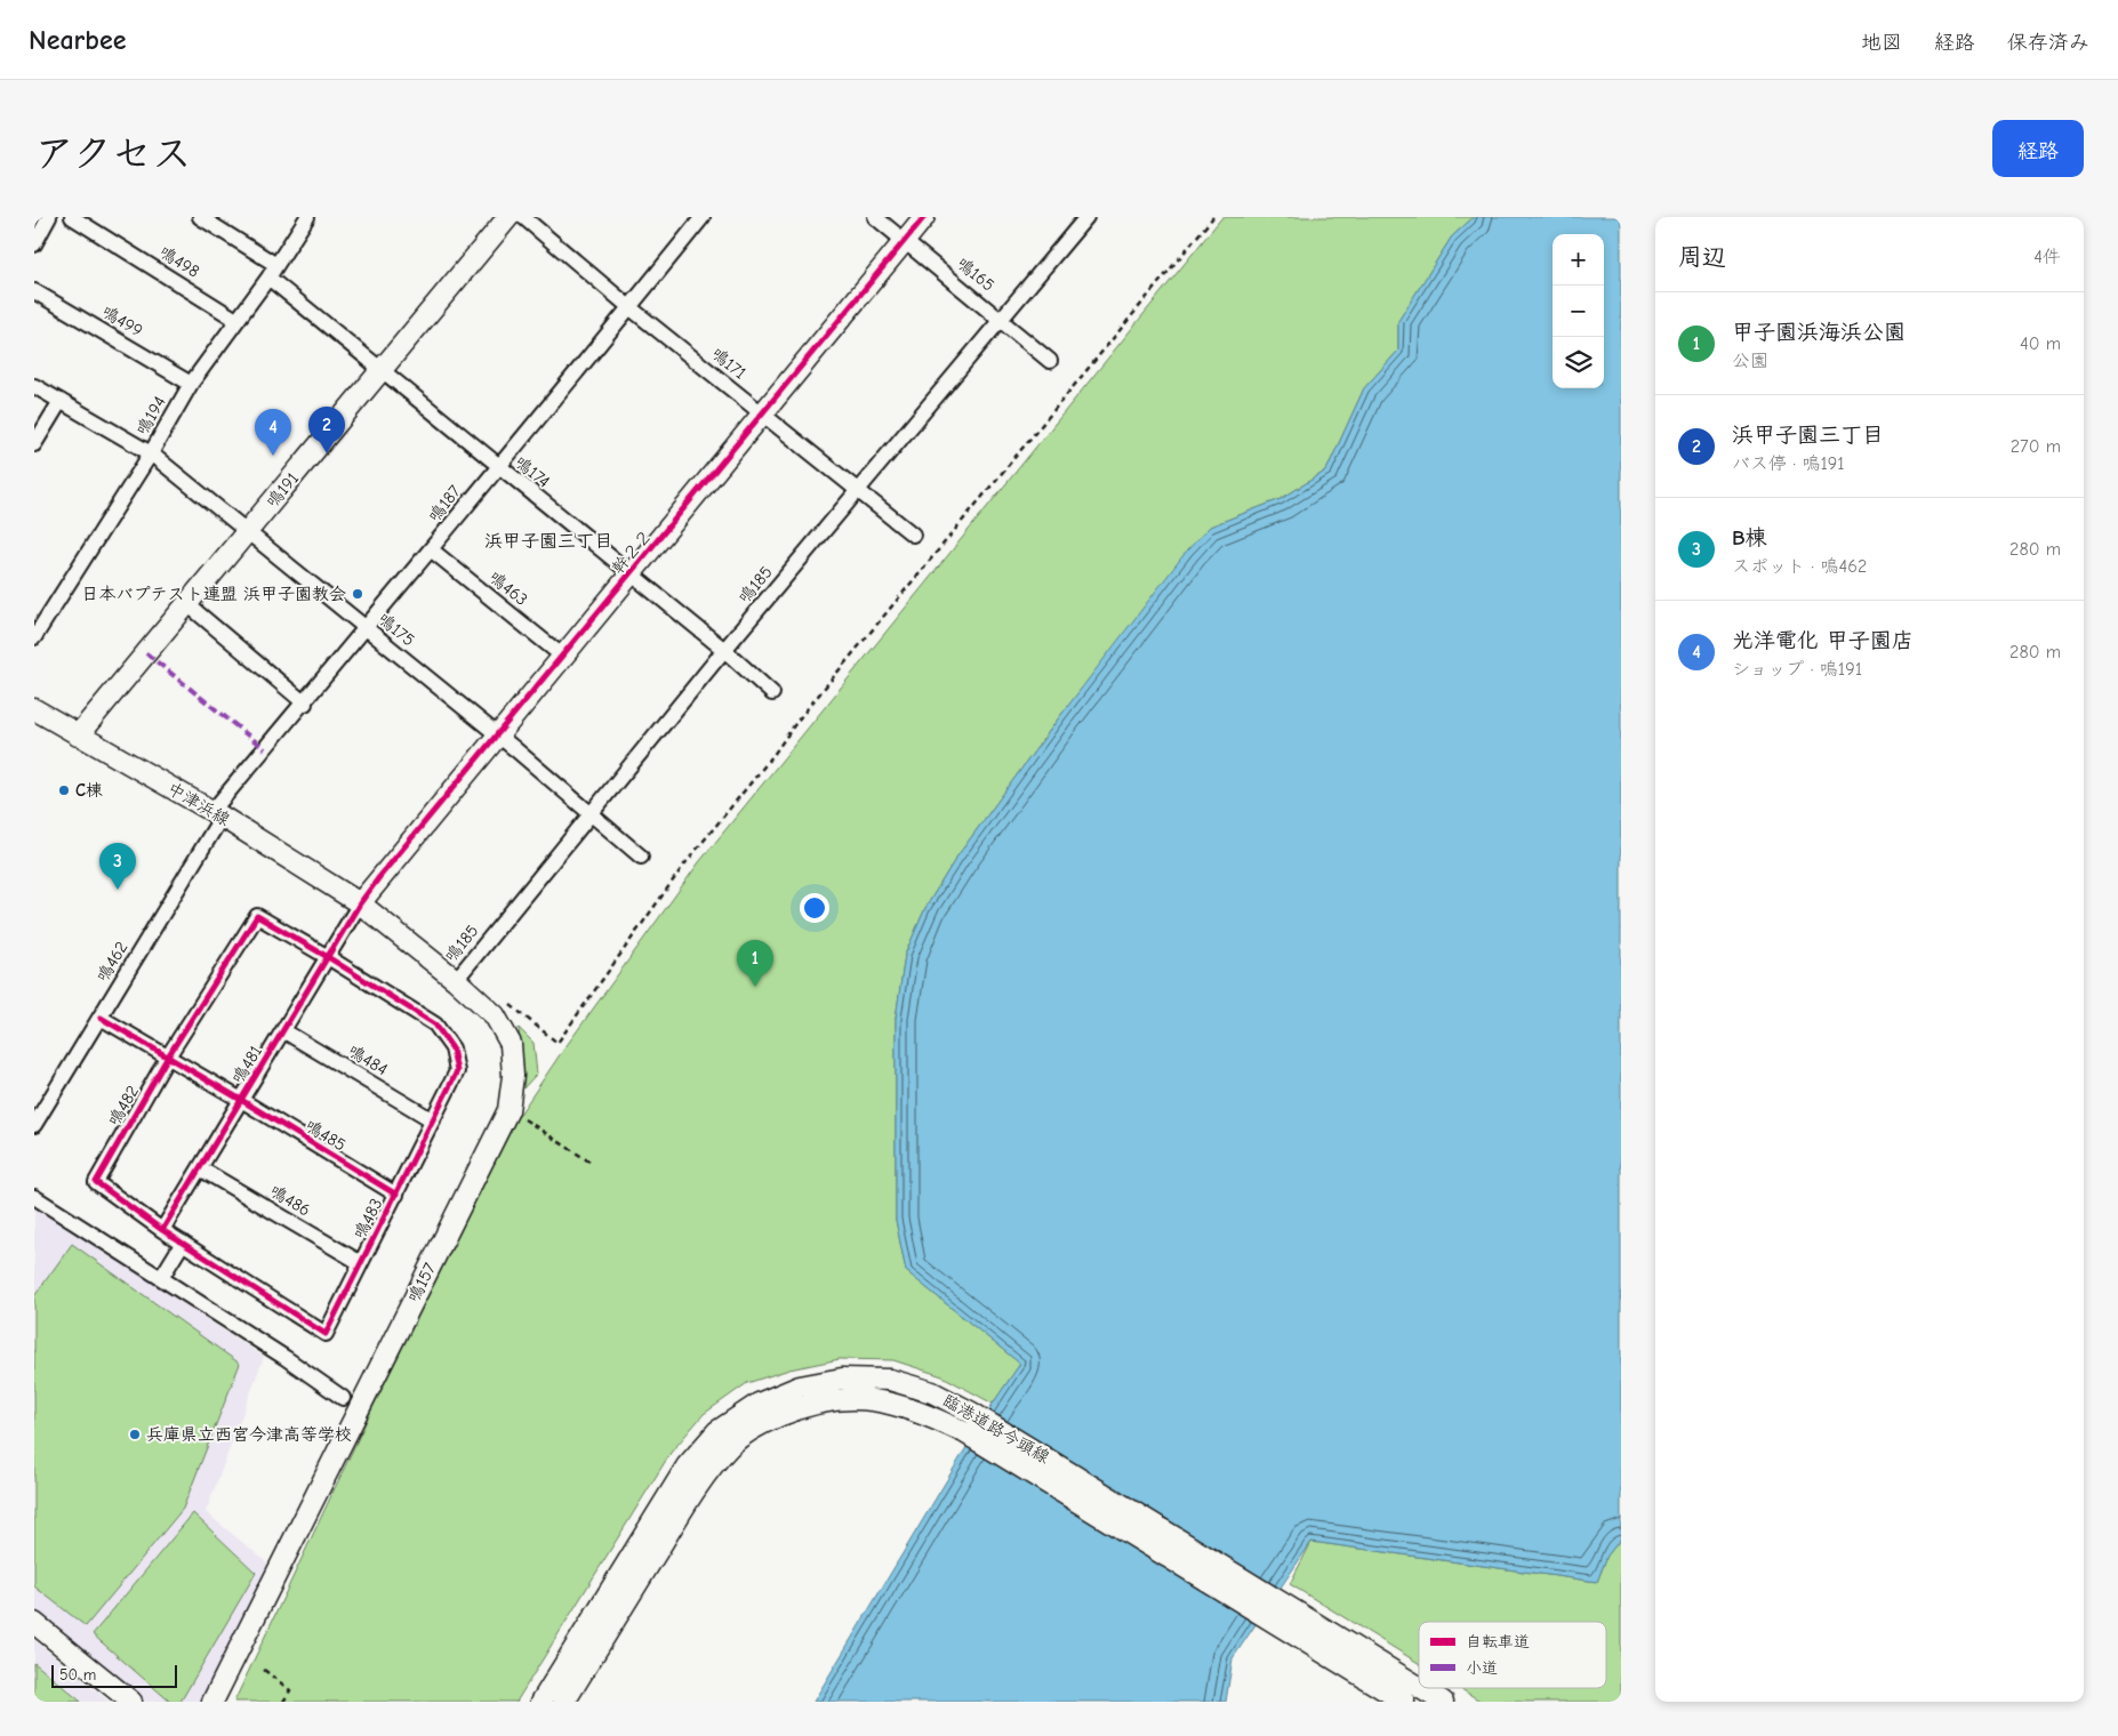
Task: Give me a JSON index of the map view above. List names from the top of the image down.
{
  "streets": {
    "street": [
      "鳴498",
      "鳴165",
      "鳴499",
      "鳴171",
      "鳴194",
      "鳴174",
      "鳴191",
      "鳴187",
      "幹２２",
      "鳴185",
      "鳴463",
      "鳴175",
      "中津浜線",
      "鳴462",
      "鳴484",
      "鳴481",
      "鳴482",
      "鳴485",
      "鳴486",
      "鳴483",
      "鳴157",
      "臨港道路今頭線"
    ]
  },
  "crossings": [
    ["鳴498", "鳴194"],
    ["鳴165", "幹２２"],
    ["鳴165", "鳴185"],
    ["鳴499", "鳴194"],
    ["鳴171", "鳴187"],
    ["鳴171", "幹２２"],
    ["鳴171", "鳴185"],
    ["鳴194", "鳴174"],
    ["鳴194", "鳴175"],
    ["鳴174", "鳴191"],
    ["鳴174", "鳴187"],
    ["鳴174", "幹２２"],
    ["鳴174", "鳴185"],
    ["鳴191", "鳴175"],
    ["鳴191", "中津浜線"],
    ["鳴187", "鳴463"],
    ["鳴187", "鳴175"],
    ["鳴187", "中津浜線"],
    ["鳴187", "鳴462"],
    ["幹２２", "鳴463"],
    ["幹２２", "鳴175"],
    ["幹２２", "中津浜線"],
    ["幹２２", "鳴481"],
    ["幹２２", "鳴157"],
    ["鳴185", "鳴175"],
    ["鳴185", "鳴157"],
    ["中津浜線", "鳴462"],
    ["中津浜線", "鳴481"],
    ["中津浜線", "鳴157"],
    ["鳴462", "鳴481"],
    ["鳴484", "鳴481"],
    ["鳴484", "鳴483"],
    ["鳴481", "鳴482"],
    ["鳴481", "鳴485"],
    ["鳴481", "鳴483"],
    ["鳴481", "鳴157"],
    ["鳴482", "鳴483"],
    ["鳴485", "鳴483"],
    ["鳴486", "鳴483"]
  ],
  "districts": ["浜甲子園三丁目"],
  "places": ["日本バプテスト連盟 浜甲子園教会", "C棟", "兵庫県立西宮今津高等学校"],
  "legend": ["自転車道", "小道"],
  "scale_bar": "50 m",
  "page": {
    "header": "Nearbee",
    "nav": ["地図", "経路", "保存済み"],
    "title": "アクセス",
    "buttons": "経路",
    "heading": ["周辺", "4件"],
    "map_buttons": ["+", "−"],
    "list": [
      {
        "mark": "1",
        "name": "甲子園浜海浜公園",
        "note": "公園",
        "value": "40 m"
      },
      {
        "mark": "2",
        "name": "浜甲子園三丁目",
        "note": "バス停 · 鳴191",
        "value": "270 m"
      },
      {
        "mark": "3",
        "name": "B棟",
        "note": "スポット · 鳴462",
        "value": "280 m"
      },
      {
        "mark": "4",
        "name": "光洋電化 甲子園店",
        "note": "ショップ · 鳴191",
        "value": "280 m"
      }
    ],
    "pins": [
      "2",
      "4",
      "3",
      "1"
    ],
    "scale": "50 m"
  }
}
